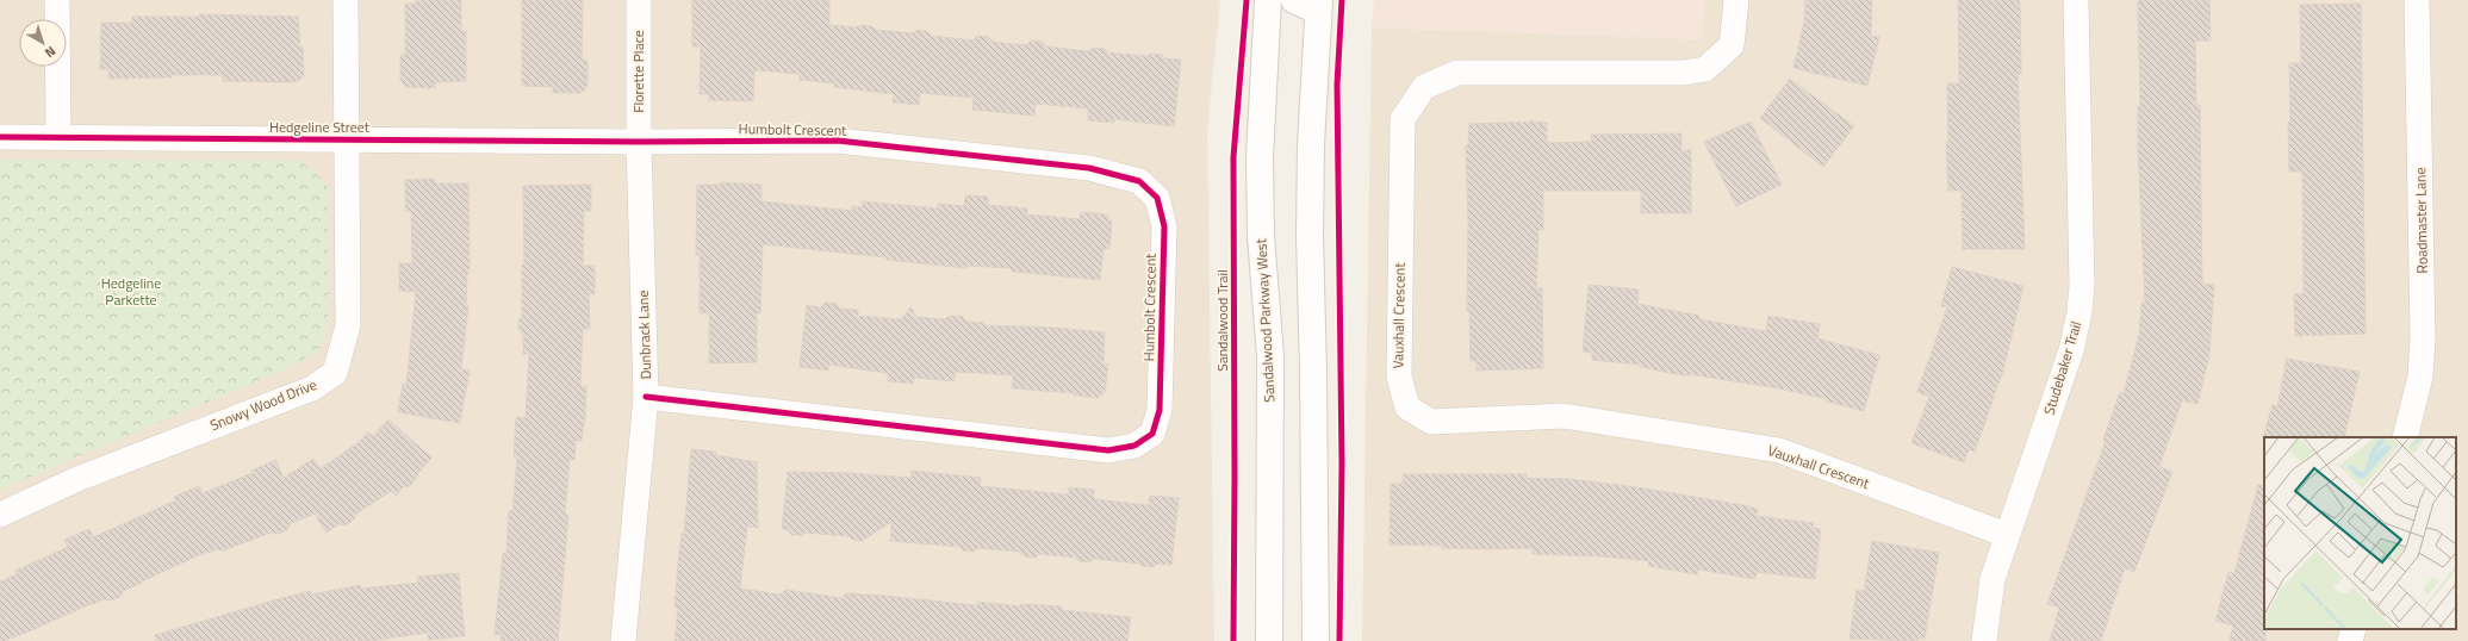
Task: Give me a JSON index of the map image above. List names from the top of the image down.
{
  "streets": {
    "main road": ["Sandalwood Parkway West"],
    "street": [
      "Florette Place",
      "Hedgeline Street",
      "Humbolt Crescent",
      "Roadmaster Lane",
      "Vauxhall Crescent",
      "Dunbrack Lane",
      "Studebaker Trail",
      "Snowy Wood Drive"
    ],
    "cycle path": ["Sandalwood Trail"]
  },
  "crossings": [
    ["Florette Place", "Hedgeline Street"],
    ["Florette Place", "Humbolt Crescent"],
    ["Florette Place", "Dunbrack Lane"],
    ["Hedgeline Street", "Humbolt Crescent"],
    ["Hedgeline Street", "Dunbrack Lane"],
    ["Hedgeline Street", "Snowy Wood Drive"],
    ["Humbolt Crescent", "Dunbrack Lane"],
    ["Vauxhall Crescent", "Studebaker Trail"]
  ],
  "parks": ["Hedgeline Parkette"],
  "north": "bottom right"
}
